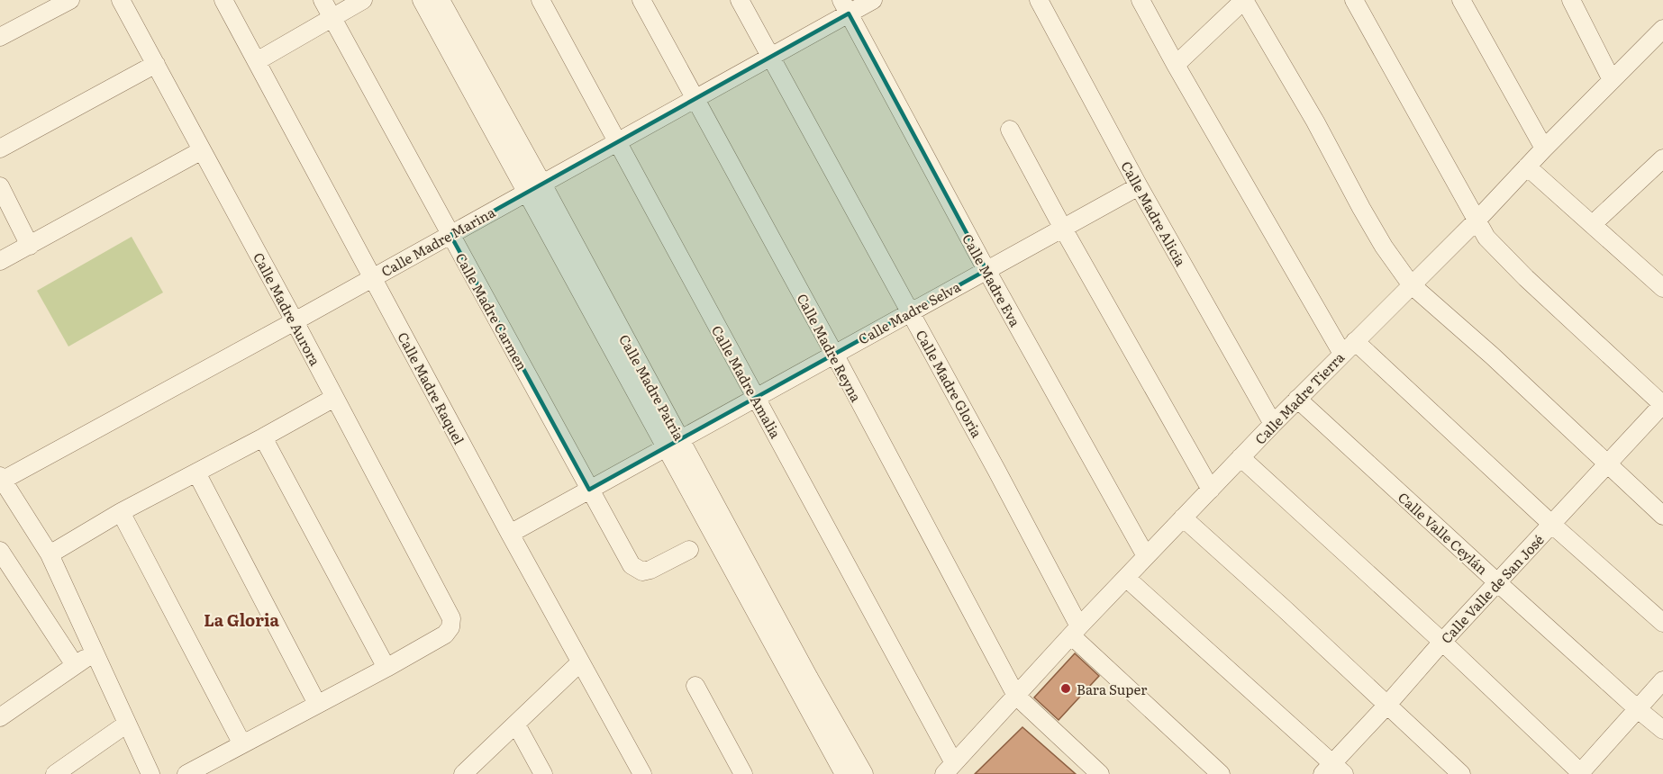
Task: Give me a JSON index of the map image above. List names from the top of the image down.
{
  "streets": {
    "street": [
      "Calle Madre Alicia",
      "Calle Madre Marina",
      "Calle Madre Eva",
      "Calle Madre Aurora",
      "Calle Madre Carmen",
      "Calle Madre Selva",
      "Calle Madre Reyna",
      "Calle Madre Amalia",
      "Calle Madre Gloria",
      "Calle Madre Patria",
      "Calle Madre Raquel",
      "Calle Madre Tierra",
      "Calle Valle Ceylán",
      "Calle Valle de San José"
    ]
  },
  "crossings": [
    ["Calle Madre Alicia", "Calle Madre Selva"],
    ["Calle Madre Alicia", "Calle Madre Tierra"],
    ["Calle Madre Marina", "Calle Madre Eva"],
    ["Calle Madre Marina", "Calle Madre Aurora"],
    ["Calle Madre Marina", "Calle Madre Carmen"],
    ["Calle Madre Marina", "Calle Madre Reyna"],
    ["Calle Madre Marina", "Calle Madre Amalia"],
    ["Calle Madre Marina", "Calle Madre Gloria"],
    ["Calle Madre Marina", "Calle Madre Patria"],
    ["Calle Madre Marina", "Calle Madre Raquel"],
    ["Calle Madre Eva", "Calle Madre Selva"],
    ["Calle Madre Eva", "Calle Madre Tierra"],
    ["Calle Madre Carmen", "Calle Madre Selva"],
    ["Calle Madre Selva", "Calle Madre Reyna"],
    ["Calle Madre Selva", "Calle Madre Amalia"],
    ["Calle Madre Selva", "Calle Madre Gloria"],
    ["Calle Madre Selva", "Calle Madre Patria"],
    ["Calle Madre Selva", "Calle Madre Raquel"],
    ["Calle Madre Reyna", "Calle Madre Tierra"],
    ["Calle Madre Amalia", "Calle Madre Tierra"],
    ["Calle Madre Gloria", "Calle Madre Tierra"],
    ["Calle Madre Tierra", "Calle Valle Ceylán"],
    ["Calle Valle Ceylán", "Calle Valle de San José"]
  ],
  "districts": ["La Gloria"],
  "places": ["Bara Super"]
}
